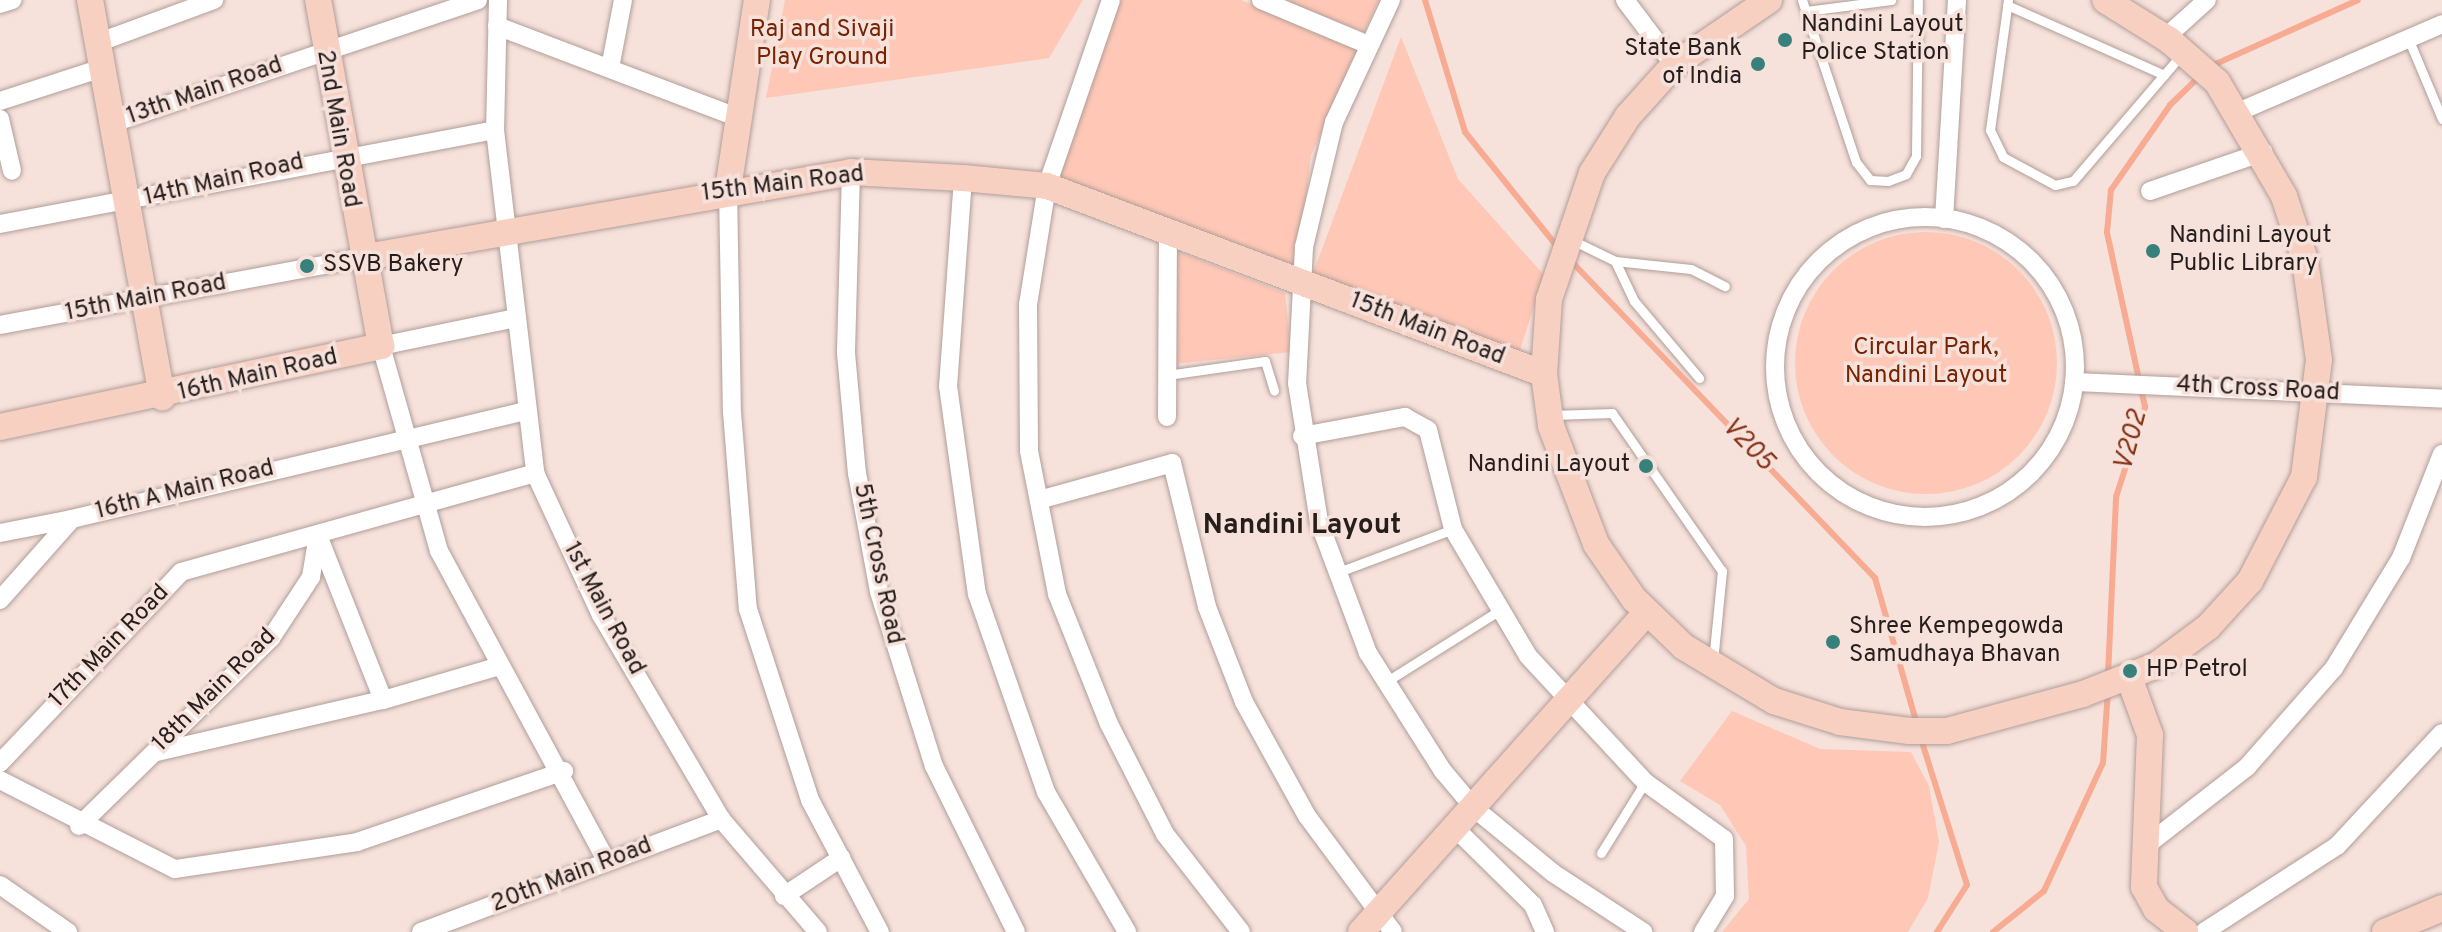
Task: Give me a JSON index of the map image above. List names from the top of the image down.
{
  "streets": {
    "street": [
      "13th Main Road",
      "2nd Main Road",
      "14th Main Road",
      "15th Main Road",
      "16th Main Road",
      "4th Cross Road",
      "16th A Main Road",
      "5th Cross Road",
      "1st Main Road",
      "17th Main Road",
      "18th Main Road",
      "20th Main Road"
    ]
  },
  "crossings": [
    ["13th Main Road", "2nd Main Road"],
    ["2nd Main Road", "14th Main Road"],
    ["2nd Main Road", "15th Main Road"],
    ["2nd Main Road", "16th Main Road"],
    ["14th Main Road", "1st Main Road"],
    ["15th Main Road", "5th Cross Road"],
    ["15th Main Road", "1st Main Road"],
    ["16th Main Road", "1st Main Road"],
    ["16th A Main Road", "1st Main Road"],
    ["1st Main Road", "17th Main Road"],
    ["1st Main Road", "20th Main Road"],
    ["17th Main Road", "18th Main Road"]
  ],
  "districts": ["Nandini Layout"],
  "water": ["V202", "V205"],
  "parks": ["Raj and Sivaji Play Ground", "Circular Park, Nandini Layout"],
  "places": [
    "Nandini Layout Police Station",
    "State Bank of India",
    "Nandini Layout Public Library",
    "SSVB Bakery",
    "Nandini Layout",
    "Shree Kempegowda Samudhaya Bhavan",
    "HP Petrol"
  ]
}
